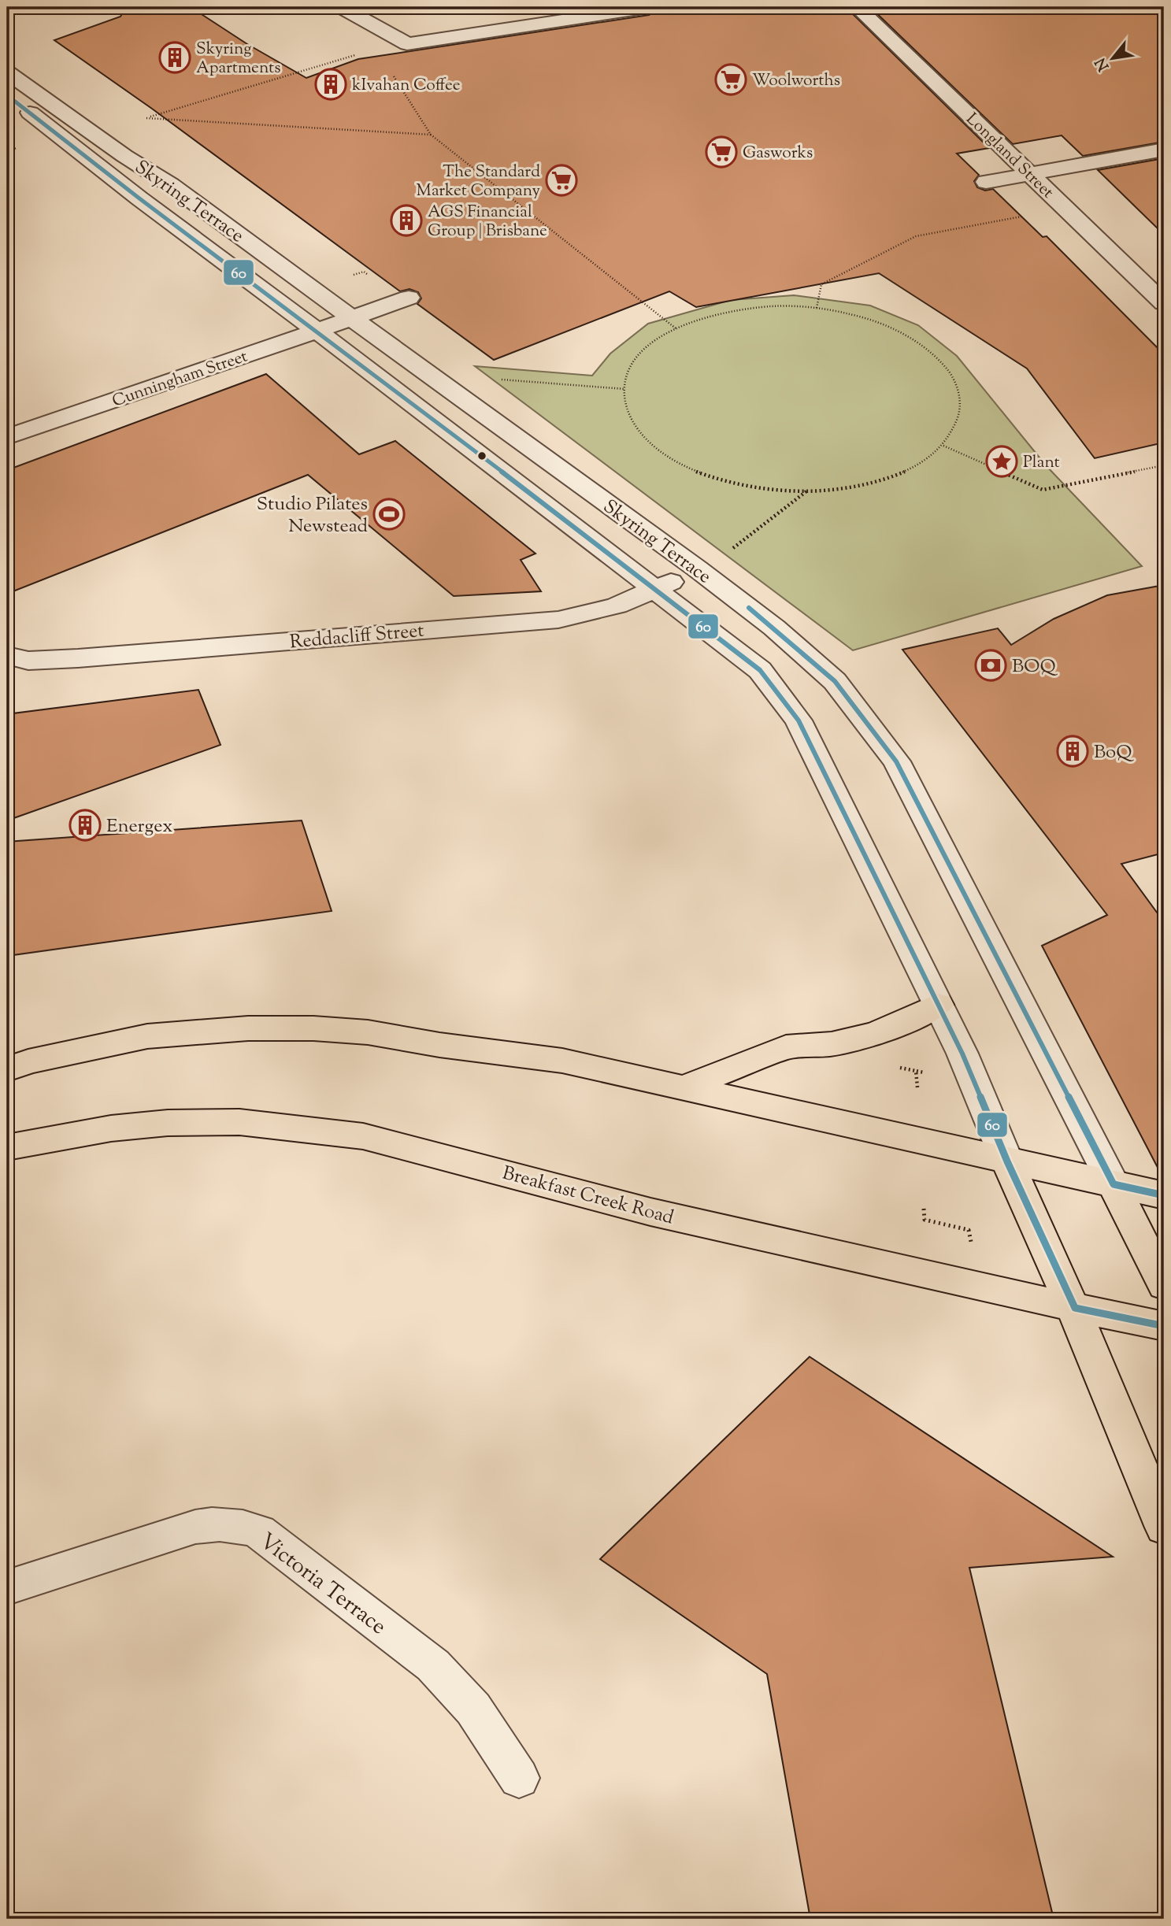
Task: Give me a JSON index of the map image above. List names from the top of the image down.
{
  "streets": {
    "main road": ["Breakfast Creek Road"],
    "street": [
      "Longland Street",
      "Skyring Terrace",
      "Cunningham Street",
      "Reddacliff Street",
      "Victoria Terrace"
    ]
  },
  "crossings": [
    ["Skyring Terrace", "Cunningham Street"],
    ["Skyring Terrace", "Reddacliff Street"]
  ],
  "places": {
    "building": [
      "Skyring Apartments",
      "kIvahan Coffee",
      "AGS Financial Group | Brisbane",
      "BoQ",
      "Energex"
    ],
    "supermarket": ["Woolworths", "Gasworks", "The Standard Market Company"],
    "place": ["Plant"],
    "sports": ["Studio Pilates Newstead"],
    "bank": ["BOQ"]
  },
  "lines": ["transit line 60"],
  "north": "bottom left"
}
